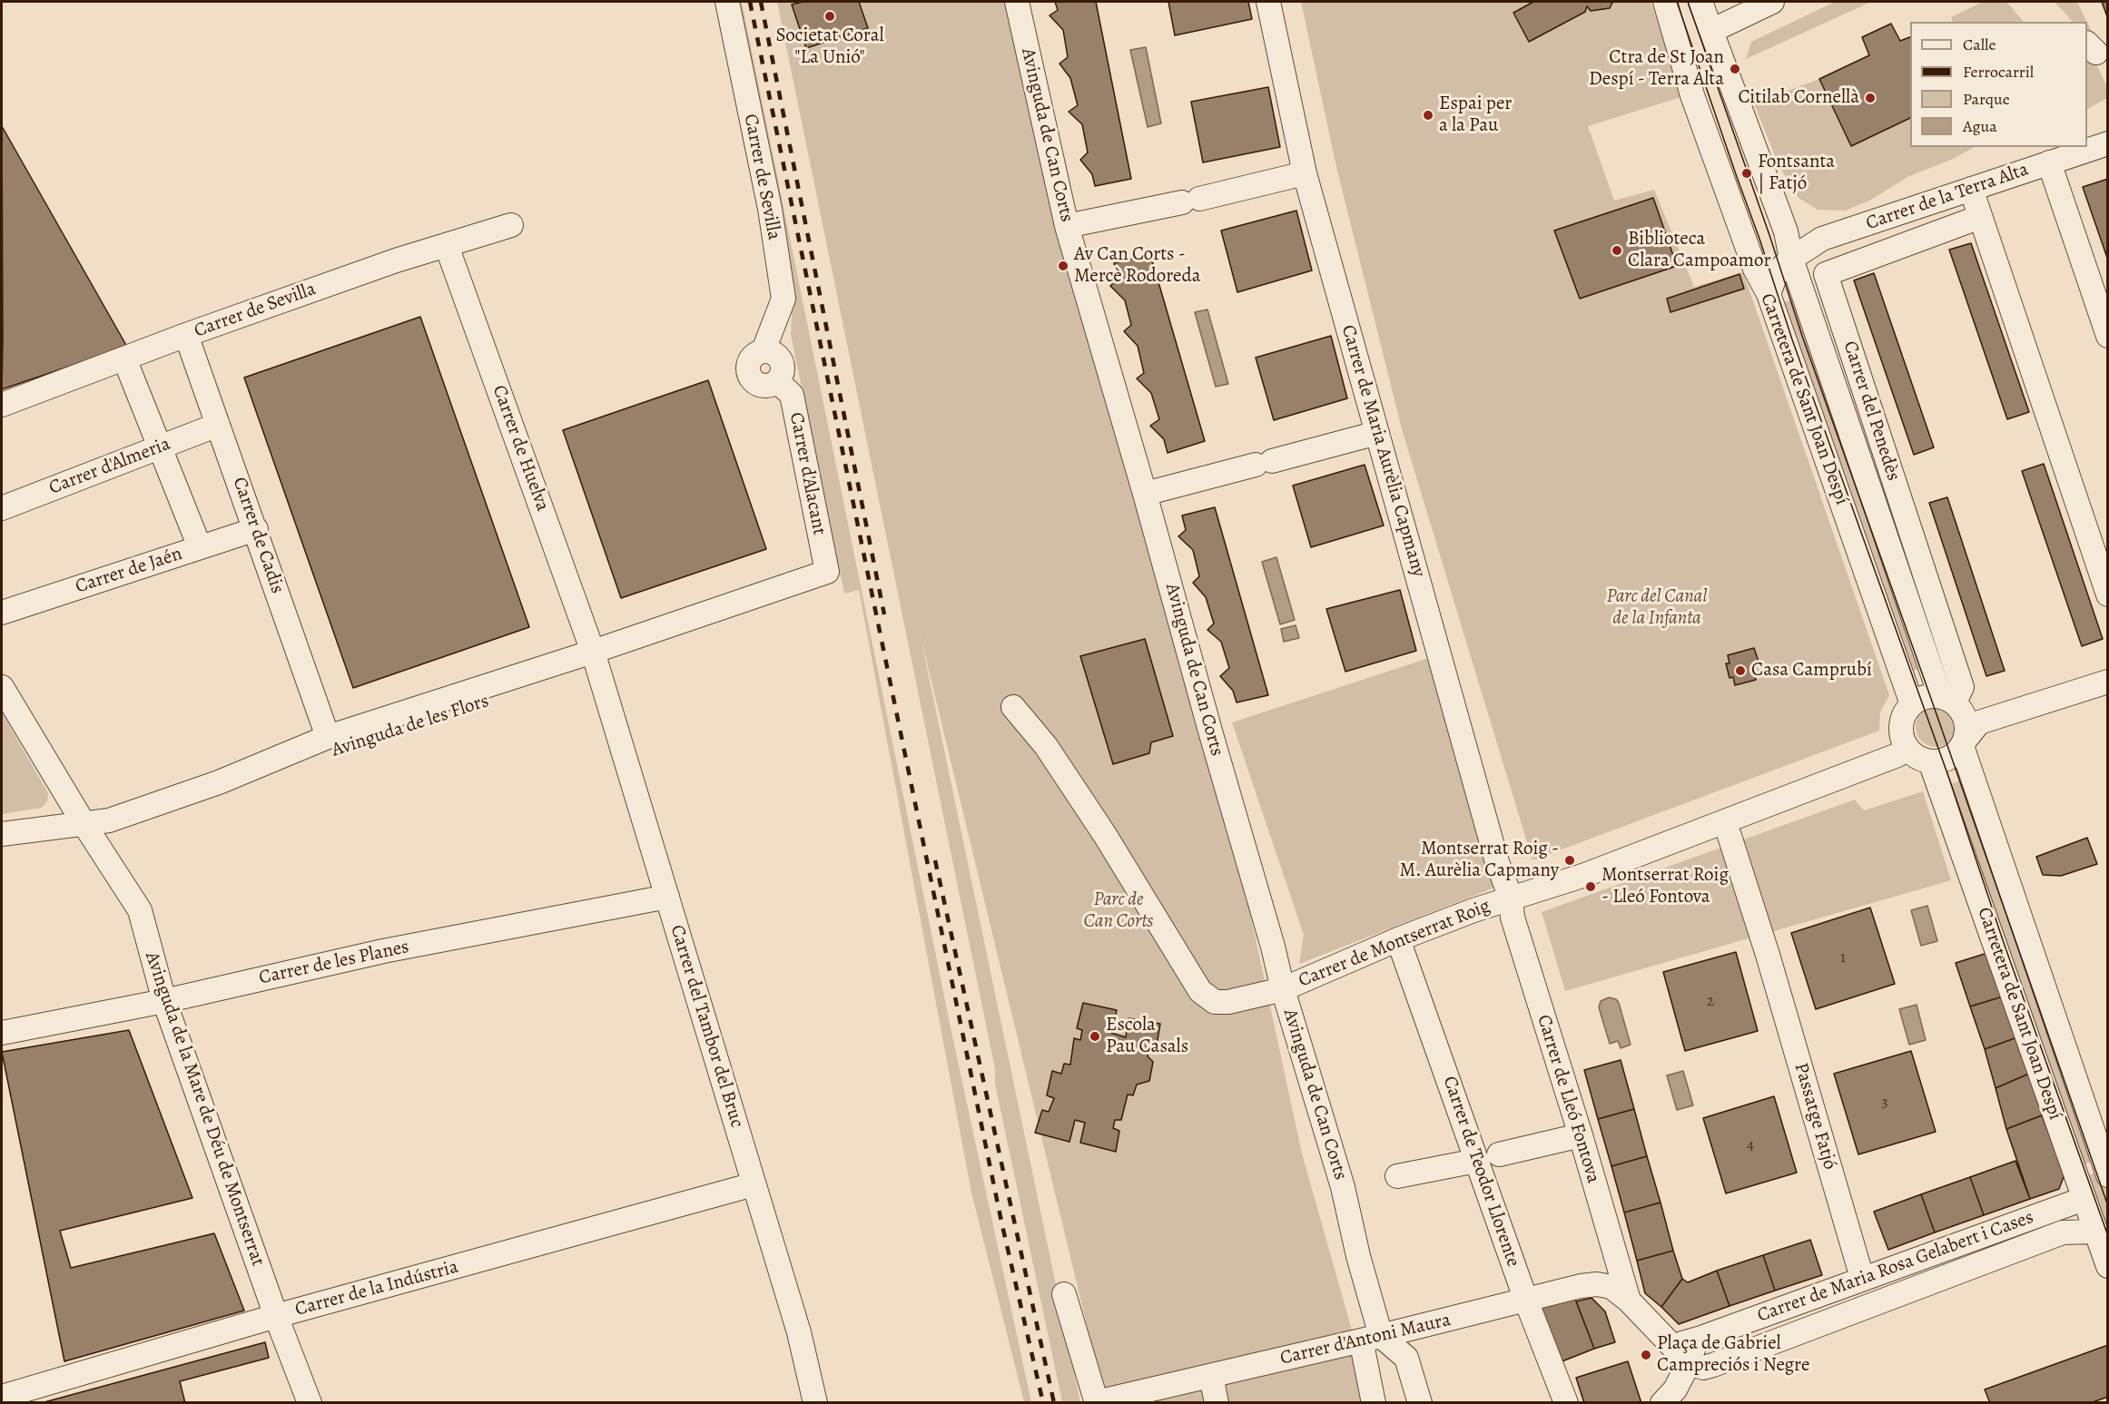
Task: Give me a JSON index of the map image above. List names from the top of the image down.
{
  "streets": {
    "street": [
      "Avinguda de Can Corts",
      "Carrer de Sevilla",
      "Carrer de la Terra Alta",
      "Carretera de Sant Joan Despí",
      "Carrer del Penedès",
      "Carrer de Huelva",
      "Carrer de Maria Aurèlia Capmany",
      "Carrer d'Almeria",
      "Carrer d'Alacant",
      "Carrer de Cadis",
      "Carrer de Jaén",
      "Avinguda de les Flors",
      "Carrer de Montserrat Roig",
      "Carrer de les Planes",
      "Carrer del Tambor del Bruc",
      "Carrer de Lleó Fontova",
      "Avinguda de la Mare de Déu de Montserrat",
      "Passatge Fatjó",
      "Carrer de Teodor Llorente",
      "Carrer de Maria Rosa Gelabert i Cases",
      "Carrer de la Indústria",
      "Carrer d'Antoni Maura"
    ]
  },
  "crossings": [
    ["Avinguda de Can Corts", "Carrer de Montserrat Roig"],
    ["Avinguda de Can Corts", "Carrer d'Antoni Maura"],
    ["Carrer de Sevilla", "Carrer de Huelva"],
    ["Carrer de Sevilla", "Carrer d'Alacant"],
    ["Carrer de Sevilla", "Carrer de Cadis"],
    ["Carrer de la Terra Alta", "Carretera de Sant Joan Despí"],
    ["Carretera de Sant Joan Despí", "Carrer del Penedès"],
    ["Carretera de Sant Joan Despí", "Carrer de Montserrat Roig"],
    ["Carretera de Sant Joan Despí", "Carrer de Maria Rosa Gelabert i Cases"],
    ["Carrer del Penedès", "Carrer de Montserrat Roig"],
    ["Carrer de Huelva", "Avinguda de les Flors"],
    ["Carrer de Huelva", "Carrer del Tambor del Bruc"],
    ["Carrer de Maria Aurèlia Capmany", "Carrer de Montserrat Roig"],
    ["Carrer de Maria Aurèlia Capmany", "Carrer de Lleó Fontova"],
    ["Carrer d'Almeria", "Carrer de Cadis"],
    ["Carrer d'Alacant", "Avinguda de les Flors"],
    ["Carrer de Cadis", "Carrer de Jaén"],
    ["Carrer de Cadis", "Avinguda de les Flors"],
    ["Avinguda de les Flors", "Carrer del Tambor del Bruc"],
    ["Avinguda de les Flors", "Avinguda de la Mare de Déu de Montserrat"],
    ["Carrer de Montserrat Roig", "Carrer de Lleó Fontova"],
    ["Carrer de Montserrat Roig", "Carrer de Teodor Llorente"],
    ["Carrer de les Planes", "Carrer del Tambor del Bruc"],
    ["Carrer de les Planes", "Avinguda de la Mare de Déu de Montserrat"],
    ["Carrer del Tambor del Bruc", "Carrer de la Indústria"],
    ["Carrer de Lleó Fontova", "Carrer d'Antoni Maura"],
    ["Avinguda de la Mare de Déu de Montserrat", "Carrer de la Indústria"],
    ["Passatge Fatjó", "Carrer de Maria Rosa Gelabert i Cases"],
    ["Carrer de Teodor Llorente", "Carrer d'Antoni Maura"]
  ],
  "parks": ["Parc del Canal de la Infanta", "Parc de Can Corts"],
  "places": [
    "Societat Coral \"La Unió\"",
    "Ctra de St Joan Despí - Terra Alta",
    "Citilab Cornellà",
    "Espai per a la Pau",
    "Fontsanta | Fatjó",
    "Biblioteca Clara Campoamor",
    "Av Can Corts - Mercè Rodoreda",
    "Casa Camprubí",
    "Montserrat Roig - M. Aurèlia Capmany",
    "Montserrat Roig - Lleó Fontova",
    "Escola Pau Casals",
    "Plaça de Gabriel Campreciós i Negre"
  ],
  "house_numbers": [
    "1",
    "2",
    "3",
    "4"
  ],
  "legend": [
    "Calle",
    "Ferrocarril",
    "Parque",
    "Agua"
  ]
}
